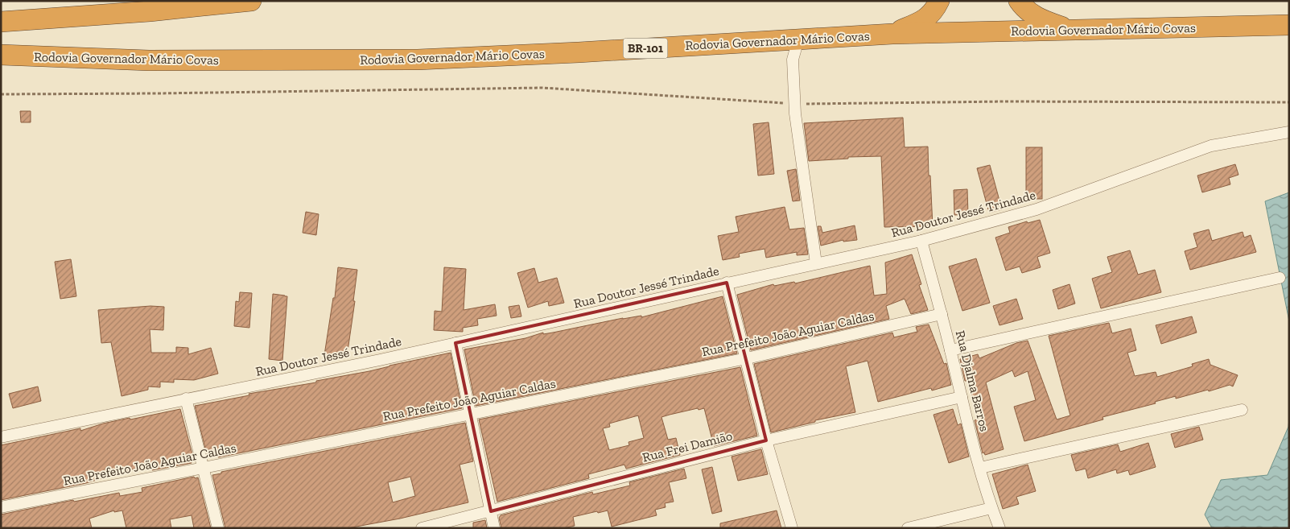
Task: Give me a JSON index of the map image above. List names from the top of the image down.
{
  "streets": {
    "highway": ["Rodovia Governador Mário Covas", "BR-101"],
    "street": [
      "Rua Doutor Jessé Trindade",
      "Rua Prefeito João Aguiar Caldas",
      "Rua Djalma Barros",
      "Rua Frei Damião"
    ]
  },
  "crossings": [
    ["Rua Doutor Jessé Trindade", "Rua Djalma Barros"],
    ["Rua Prefeito João Aguiar Caldas", "Rua Djalma Barros"],
    ["Rua Djalma Barros", "Rua Frei Damião"]
  ]
}
